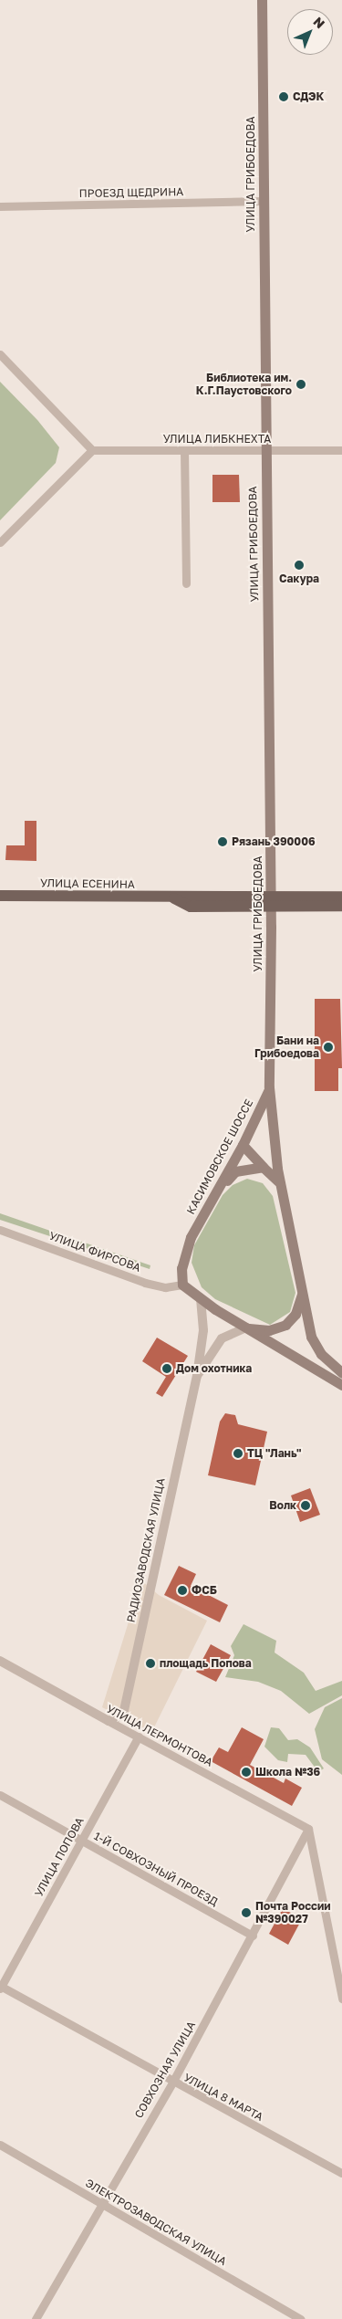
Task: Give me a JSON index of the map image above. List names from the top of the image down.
{
  "streets": {
    "main road": ["УЛИЦА ГРИБОЕДОВА", "УЛИЦА ЕСЕНИНА", "КАСИМОВСКОЕ ШОССЕ"],
    "street": [
      "ПРОЕЗД ЩЕДРИНА",
      "УЛИЦА ЛИБКНЕХТА",
      "УЛИЦА ФИРСОВА",
      "РАДИОЗАВОДСКАЯ УЛИЦА",
      "УЛИЦА ЛЕРМОНТОВА",
      "УЛИЦА ПОПОВА",
      "1-Й СОВХОЗНЫЙ ПРОЕЗД",
      "СОВХОЗНАЯ УЛИЦА",
      "УЛИЦА 8 МАРТА",
      "ЭЛЕКТРОЗАВОДСКАЯ УЛИЦА"
    ]
  },
  "crossings": [
    ["УЛИЦА ГРИБОЕДОВА", "ПРОЕЗД ЩЕДРИНА"],
    ["УЛИЦА ГРИБОЕДОВА", "УЛИЦА ЛИБКНЕХТА"],
    ["УЛИЦА ГРИБОЕДОВА", "УЛИЦА ЕСЕНИНА"],
    ["УЛИЦА ГРИБОЕДОВА", "КАСИМОВСКОЕ ШОССЕ"],
    ["КАСИМОВСКОЕ ШОССЕ", "УЛИЦА ФИРСОВА"],
    ["РАДИОЗАВОДСКАЯ УЛИЦА", "УЛИЦА ЛЕРМОНТОВА"],
    ["УЛИЦА ЛЕРМОНТОВА", "УЛИЦА ПОПОВА"],
    ["УЛИЦА ЛЕРМОНТОВА", "СОВХОЗНАЯ УЛИЦА"],
    ["УЛИЦА ПОПОВА", "1-Й СОВХОЗНЫЙ ПРОЕЗД"],
    ["УЛИЦА ПОПОВА", "УЛИЦА 8 МАРТА"],
    ["1-Й СОВХОЗНЫЙ ПРОЕЗД", "СОВХОЗНАЯ УЛИЦА"],
    ["СОВХОЗНАЯ УЛИЦА", "УЛИЦА 8 МАРТА"],
    ["СОВХОЗНАЯ УЛИЦА", "ЭЛЕКТРОЗАВОДСКАЯ УЛИЦА"]
  ],
  "places": [
    "СДЭК",
    "Библиотека им. К.Г.Паустовского",
    "Сакура",
    "Рязань 390006",
    "Бани на Грибоедова",
    "Дом охотника",
    "ТЦ \"Лань\"",
    "Волк",
    "ФСБ",
    "площадь Попова",
    "Школа №36",
    "Почта России №390027"
  ],
  "north": "top right"
}
